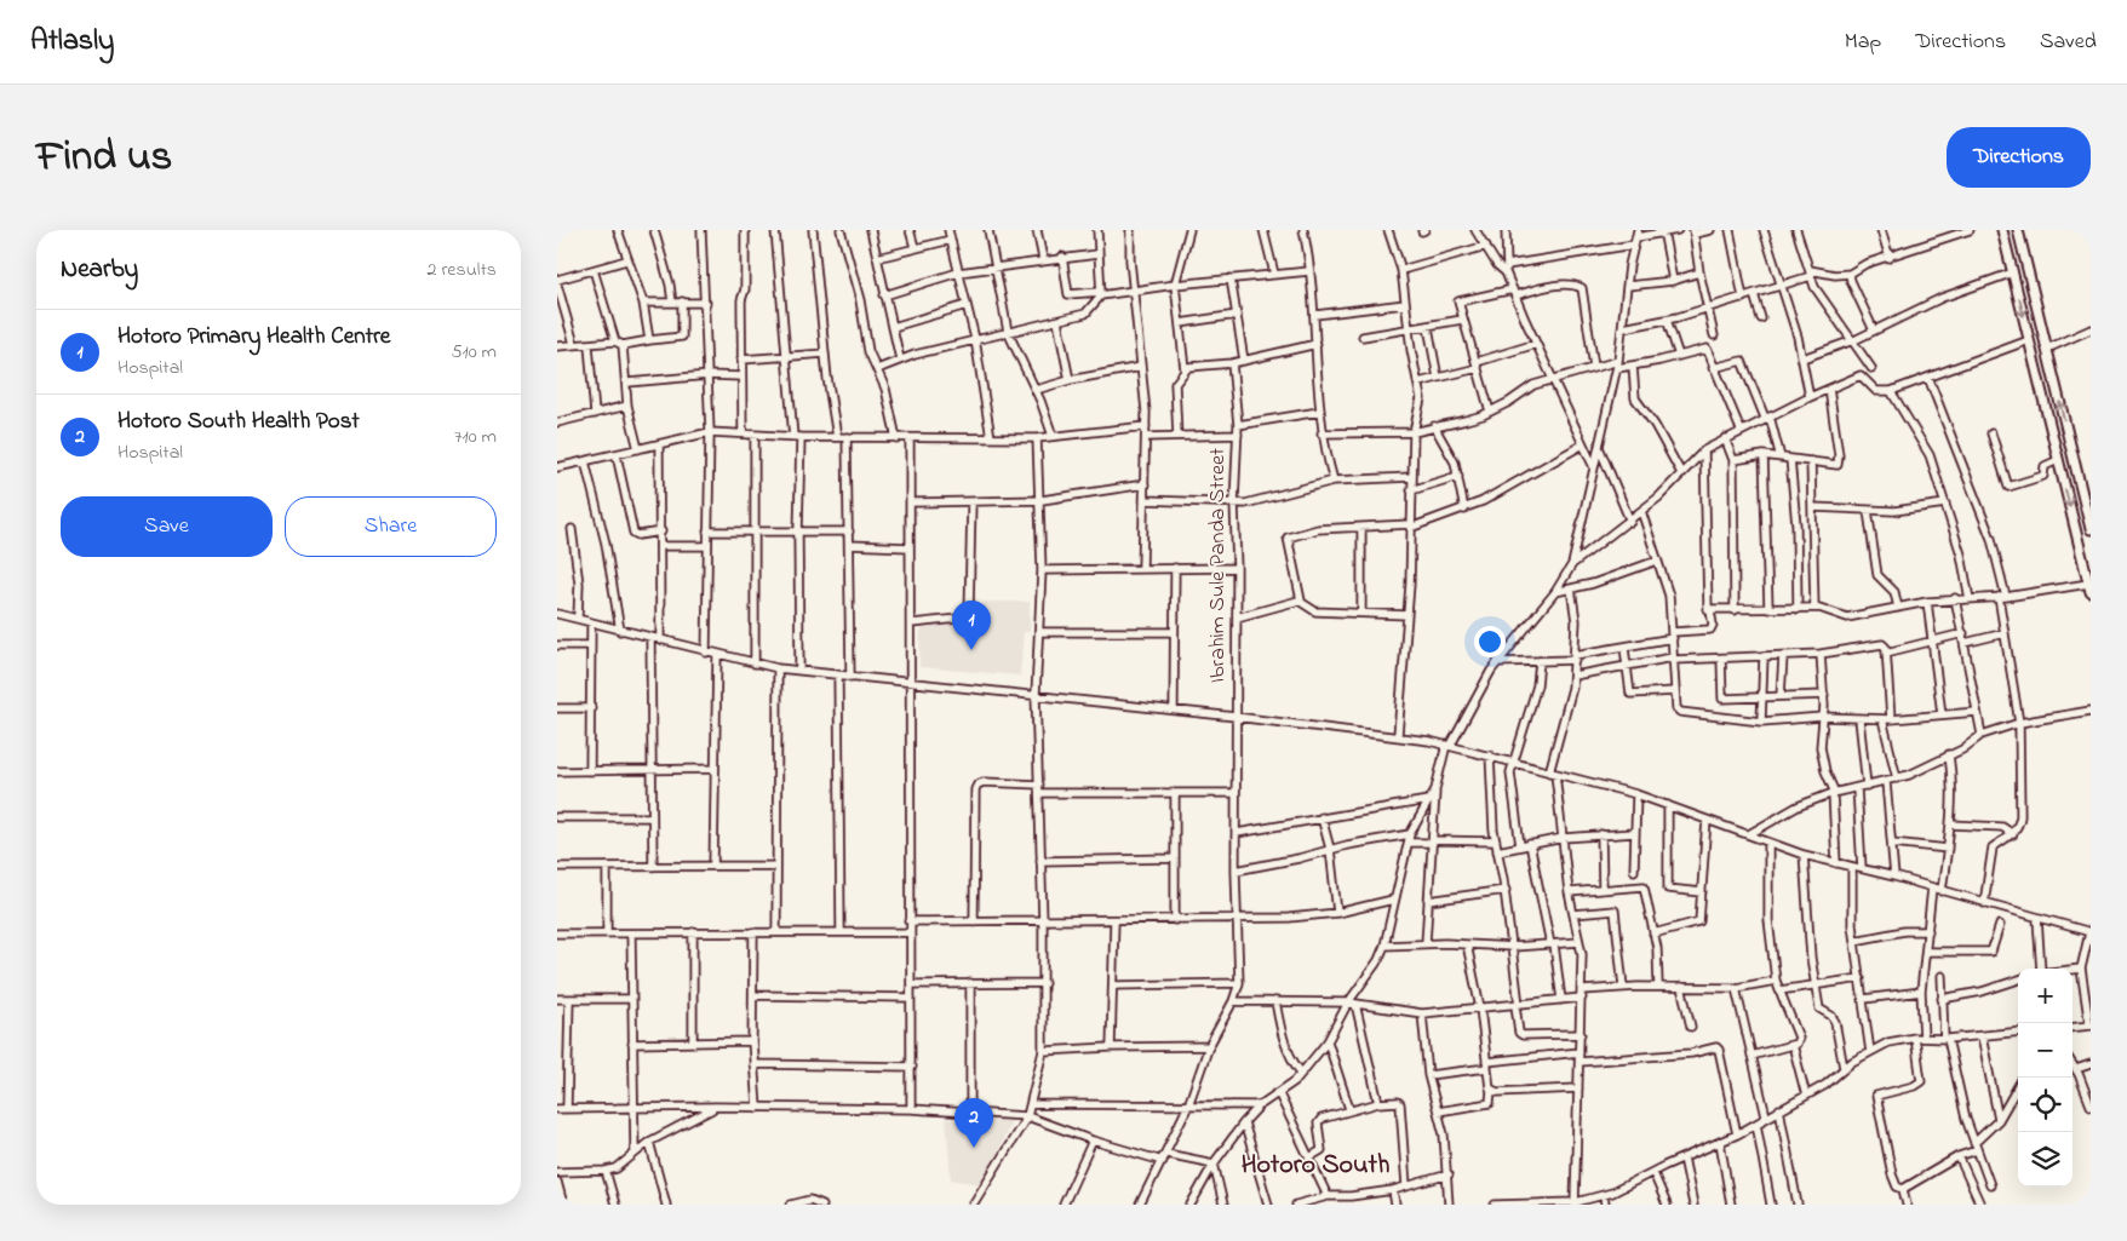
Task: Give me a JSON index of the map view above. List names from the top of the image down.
{
  "streets": {
    "street": ["Ibrahim Sule Panda Street"]
  },
  "districts": ["Hotoro South"],
  "page": {
    "header": "Atlasly",
    "nav": ["Map", "Directions", "Saved"],
    "title": "Find us",
    "buttons": [
      "Directions",
      ["Save", "Share"]
    ],
    "heading": ["Nearby", "2 results"],
    "list": [
      {
        "mark": "1",
        "name": "Hotoro Primary Health Centre",
        "note": "Hospital",
        "value": "510 m"
      },
      {
        "mark": "2",
        "name": "Hotoro South Health Post",
        "note": "Hospital",
        "value": "710 m"
      }
    ],
    "pins": ["1", "2"],
    "map_buttons": ["+", "−"]
  }
}
